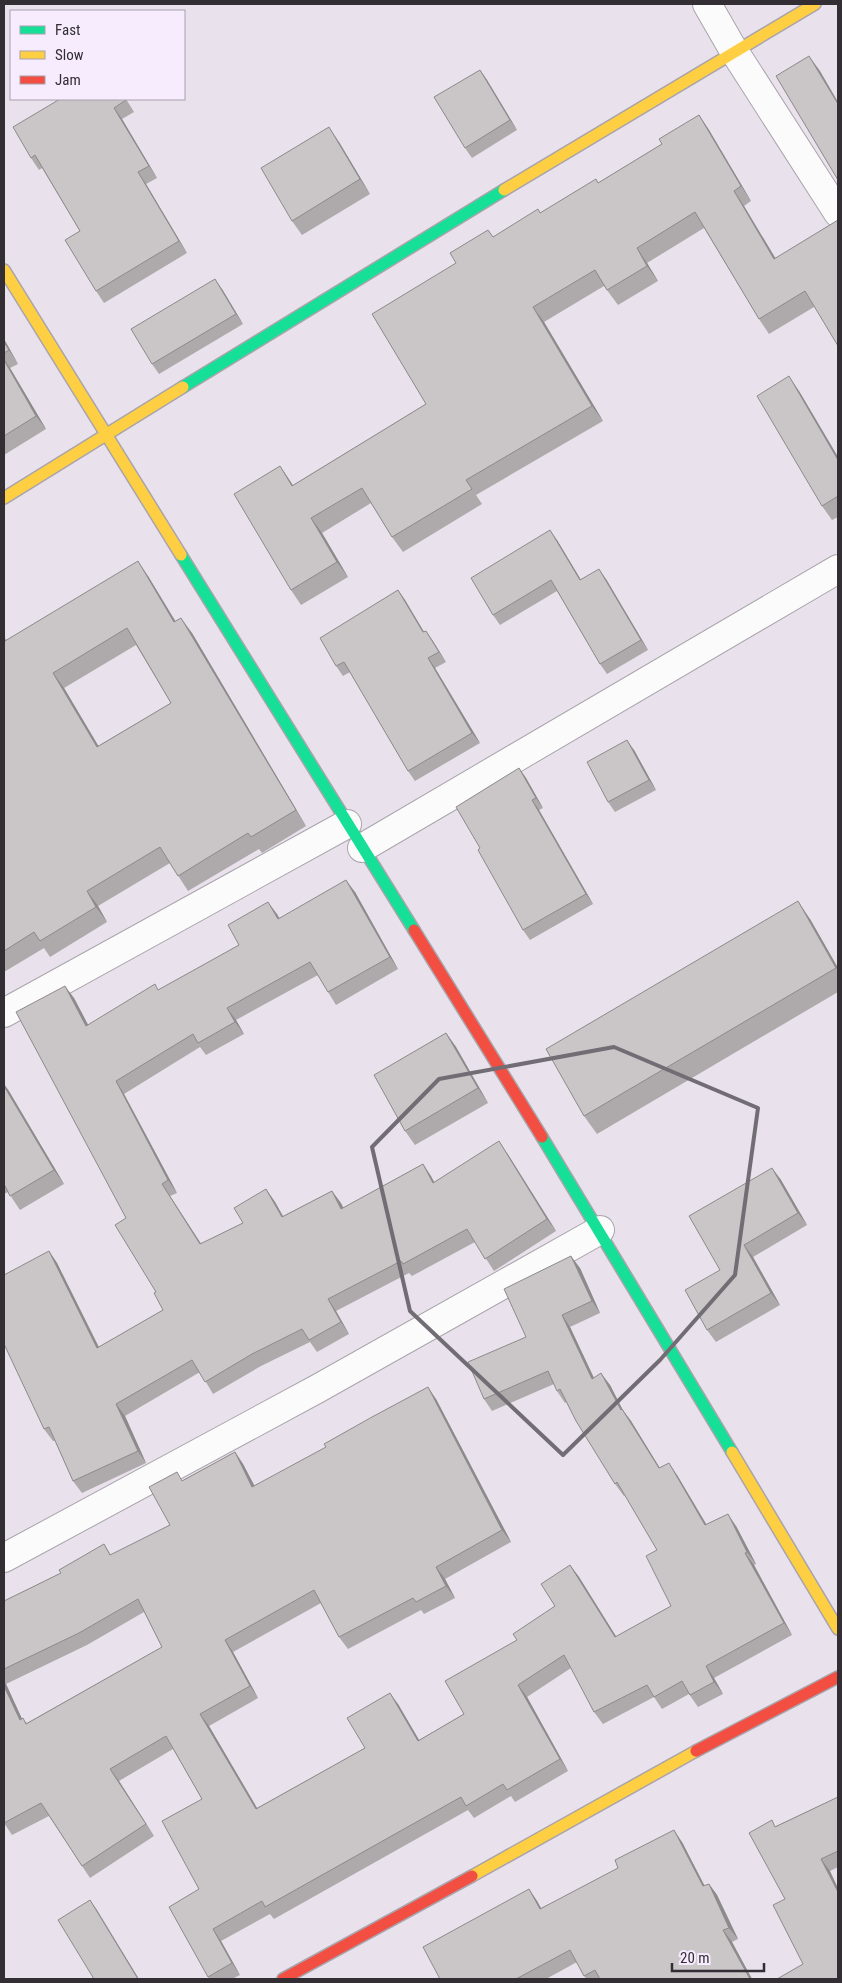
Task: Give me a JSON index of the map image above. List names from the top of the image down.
{
  "legend": ["Fast", "Slow", "Jam"],
  "scale_bar": "20 m"
}
